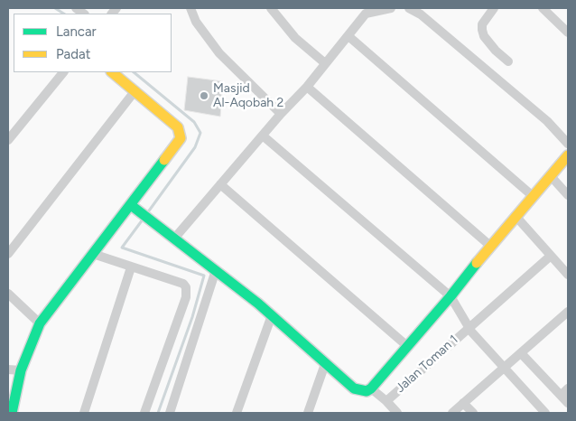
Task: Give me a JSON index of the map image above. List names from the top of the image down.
{
  "streets": {
    "street": ["Jalan Toman 1"]
  },
  "places": ["Masjid Al-Aqobah 2"],
  "legend": ["Lancar", "Padat"]
}
